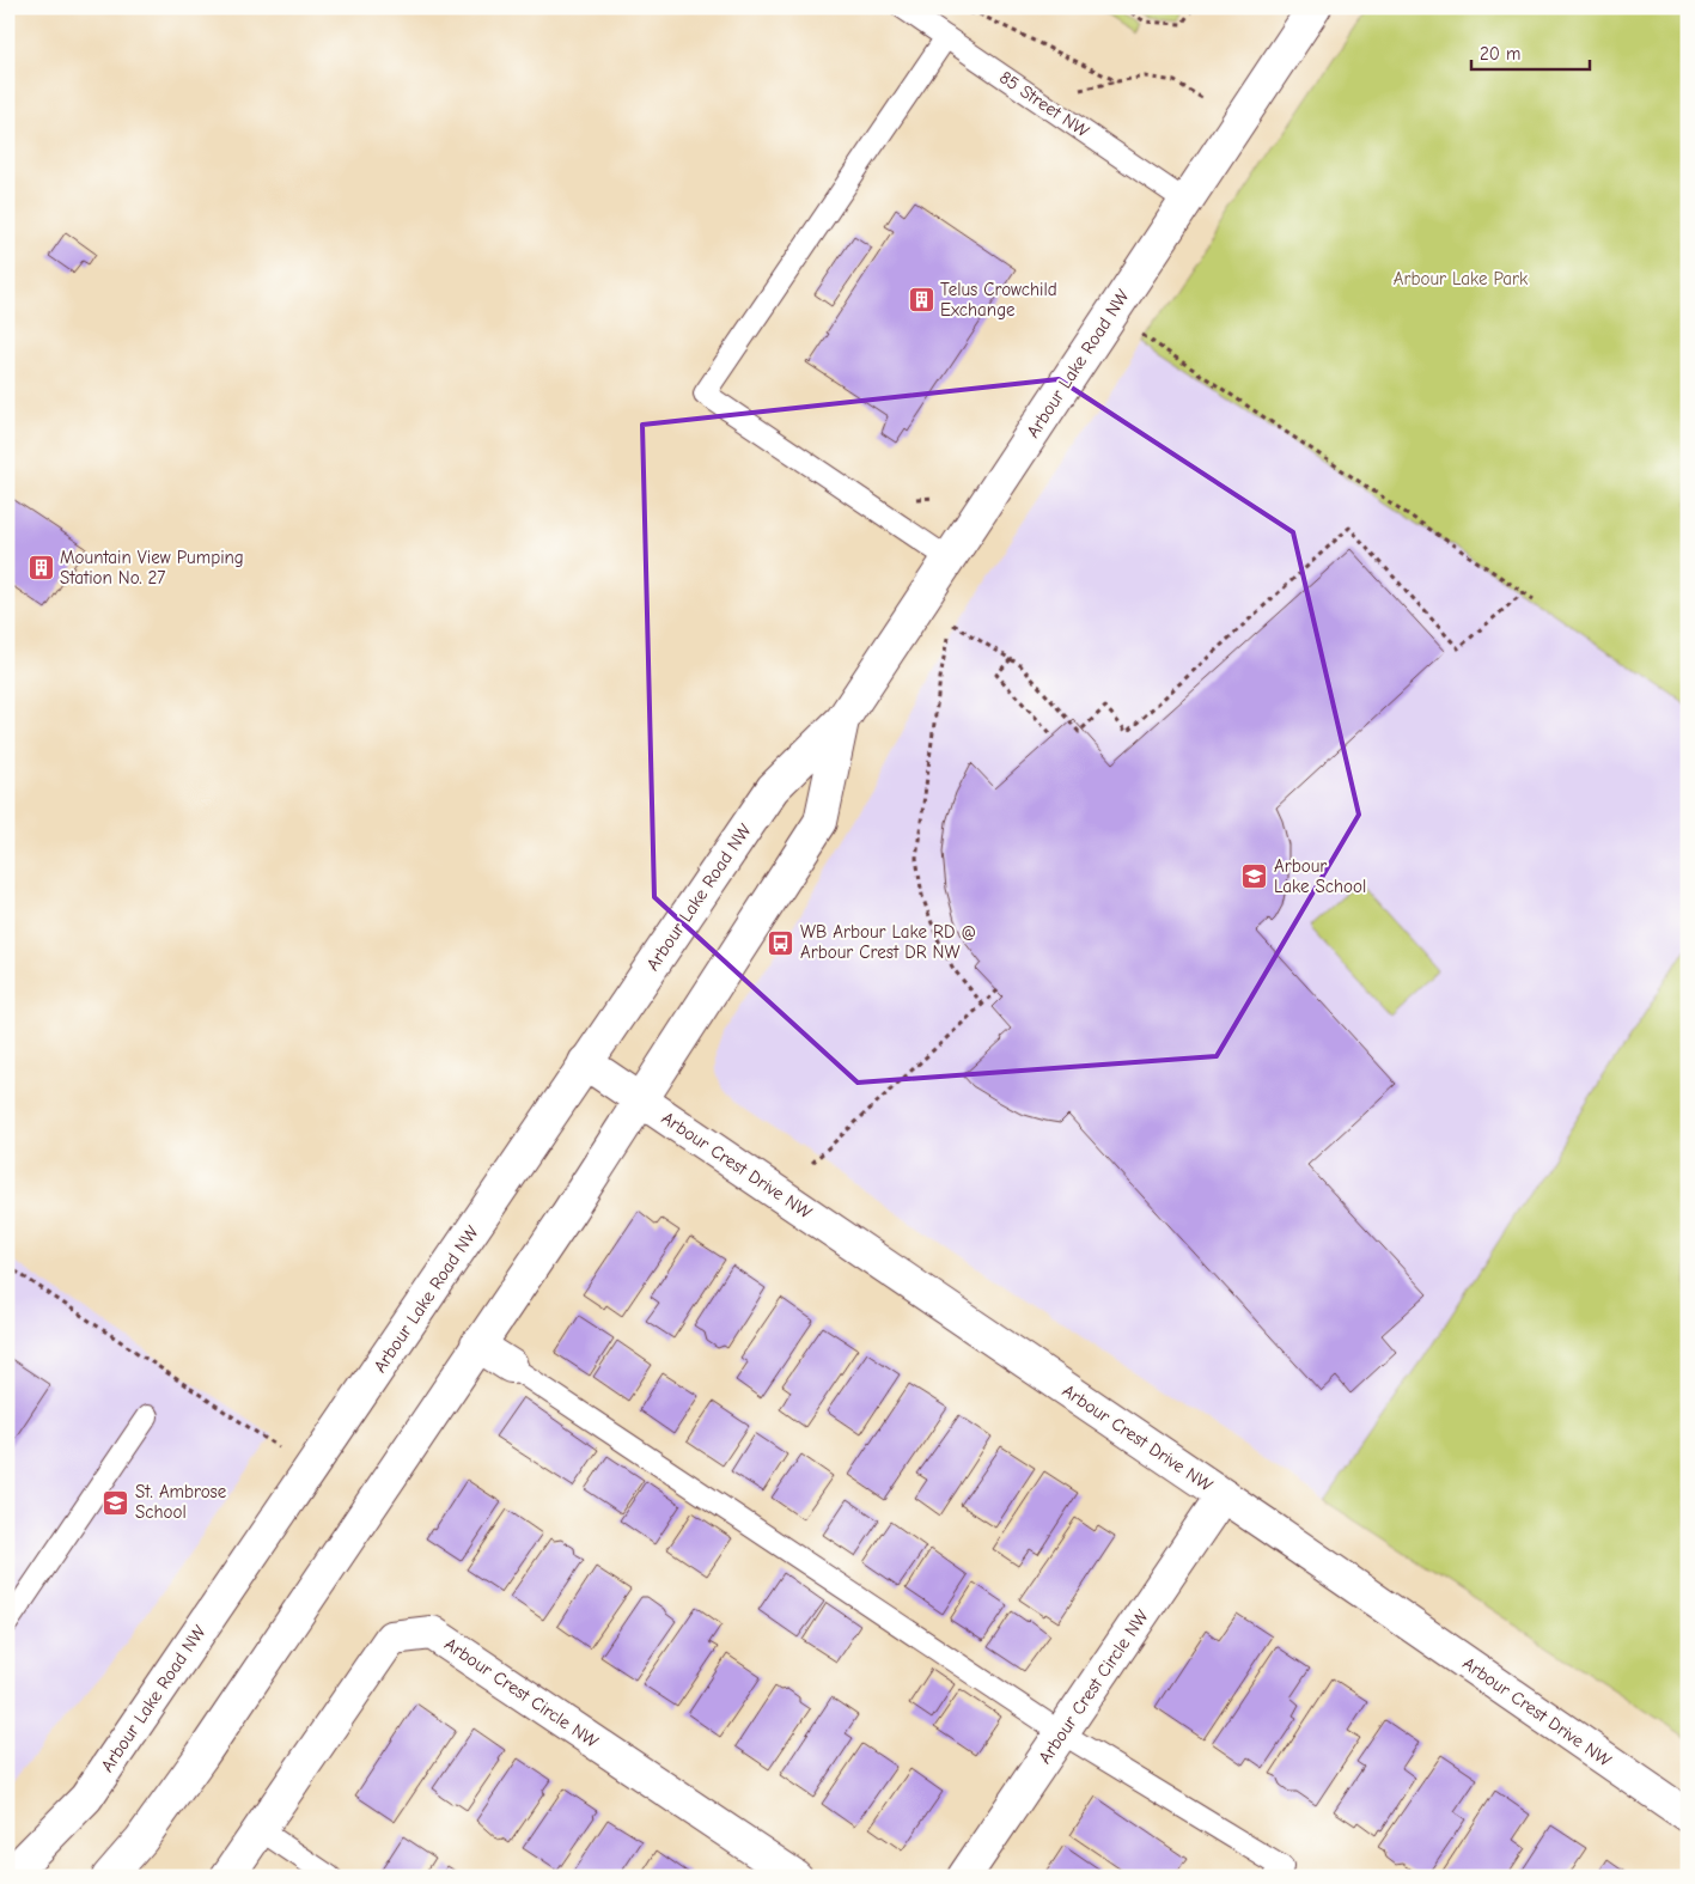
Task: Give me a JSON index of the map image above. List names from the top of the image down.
{
  "streets": {
    "street": ["Arbour Lake Road NW", "Arbour Crest Drive NW", "Arbour Crest Circle NW"],
    "lane": ["85 Street NW"]
  },
  "crossings": [
    ["85 Street NW", "Arbour Lake Road NW"],
    ["Arbour Lake Road NW", "Arbour Crest Drive NW"],
    ["Arbour Crest Drive NW", "Arbour Crest Circle NW"]
  ],
  "parks": ["Arbour Lake Park"],
  "places": {
    "building": ["Telus Crowchild Exchange", "Mountain View Pumping Station No. 27"],
    "school or university": ["Arbour Lake School", "St. Ambrose School"],
    "bus stop": ["WB Arbour Lake RD @ Arbour Crest DR NW"]
  },
  "scale_bar": "20 m"
}
